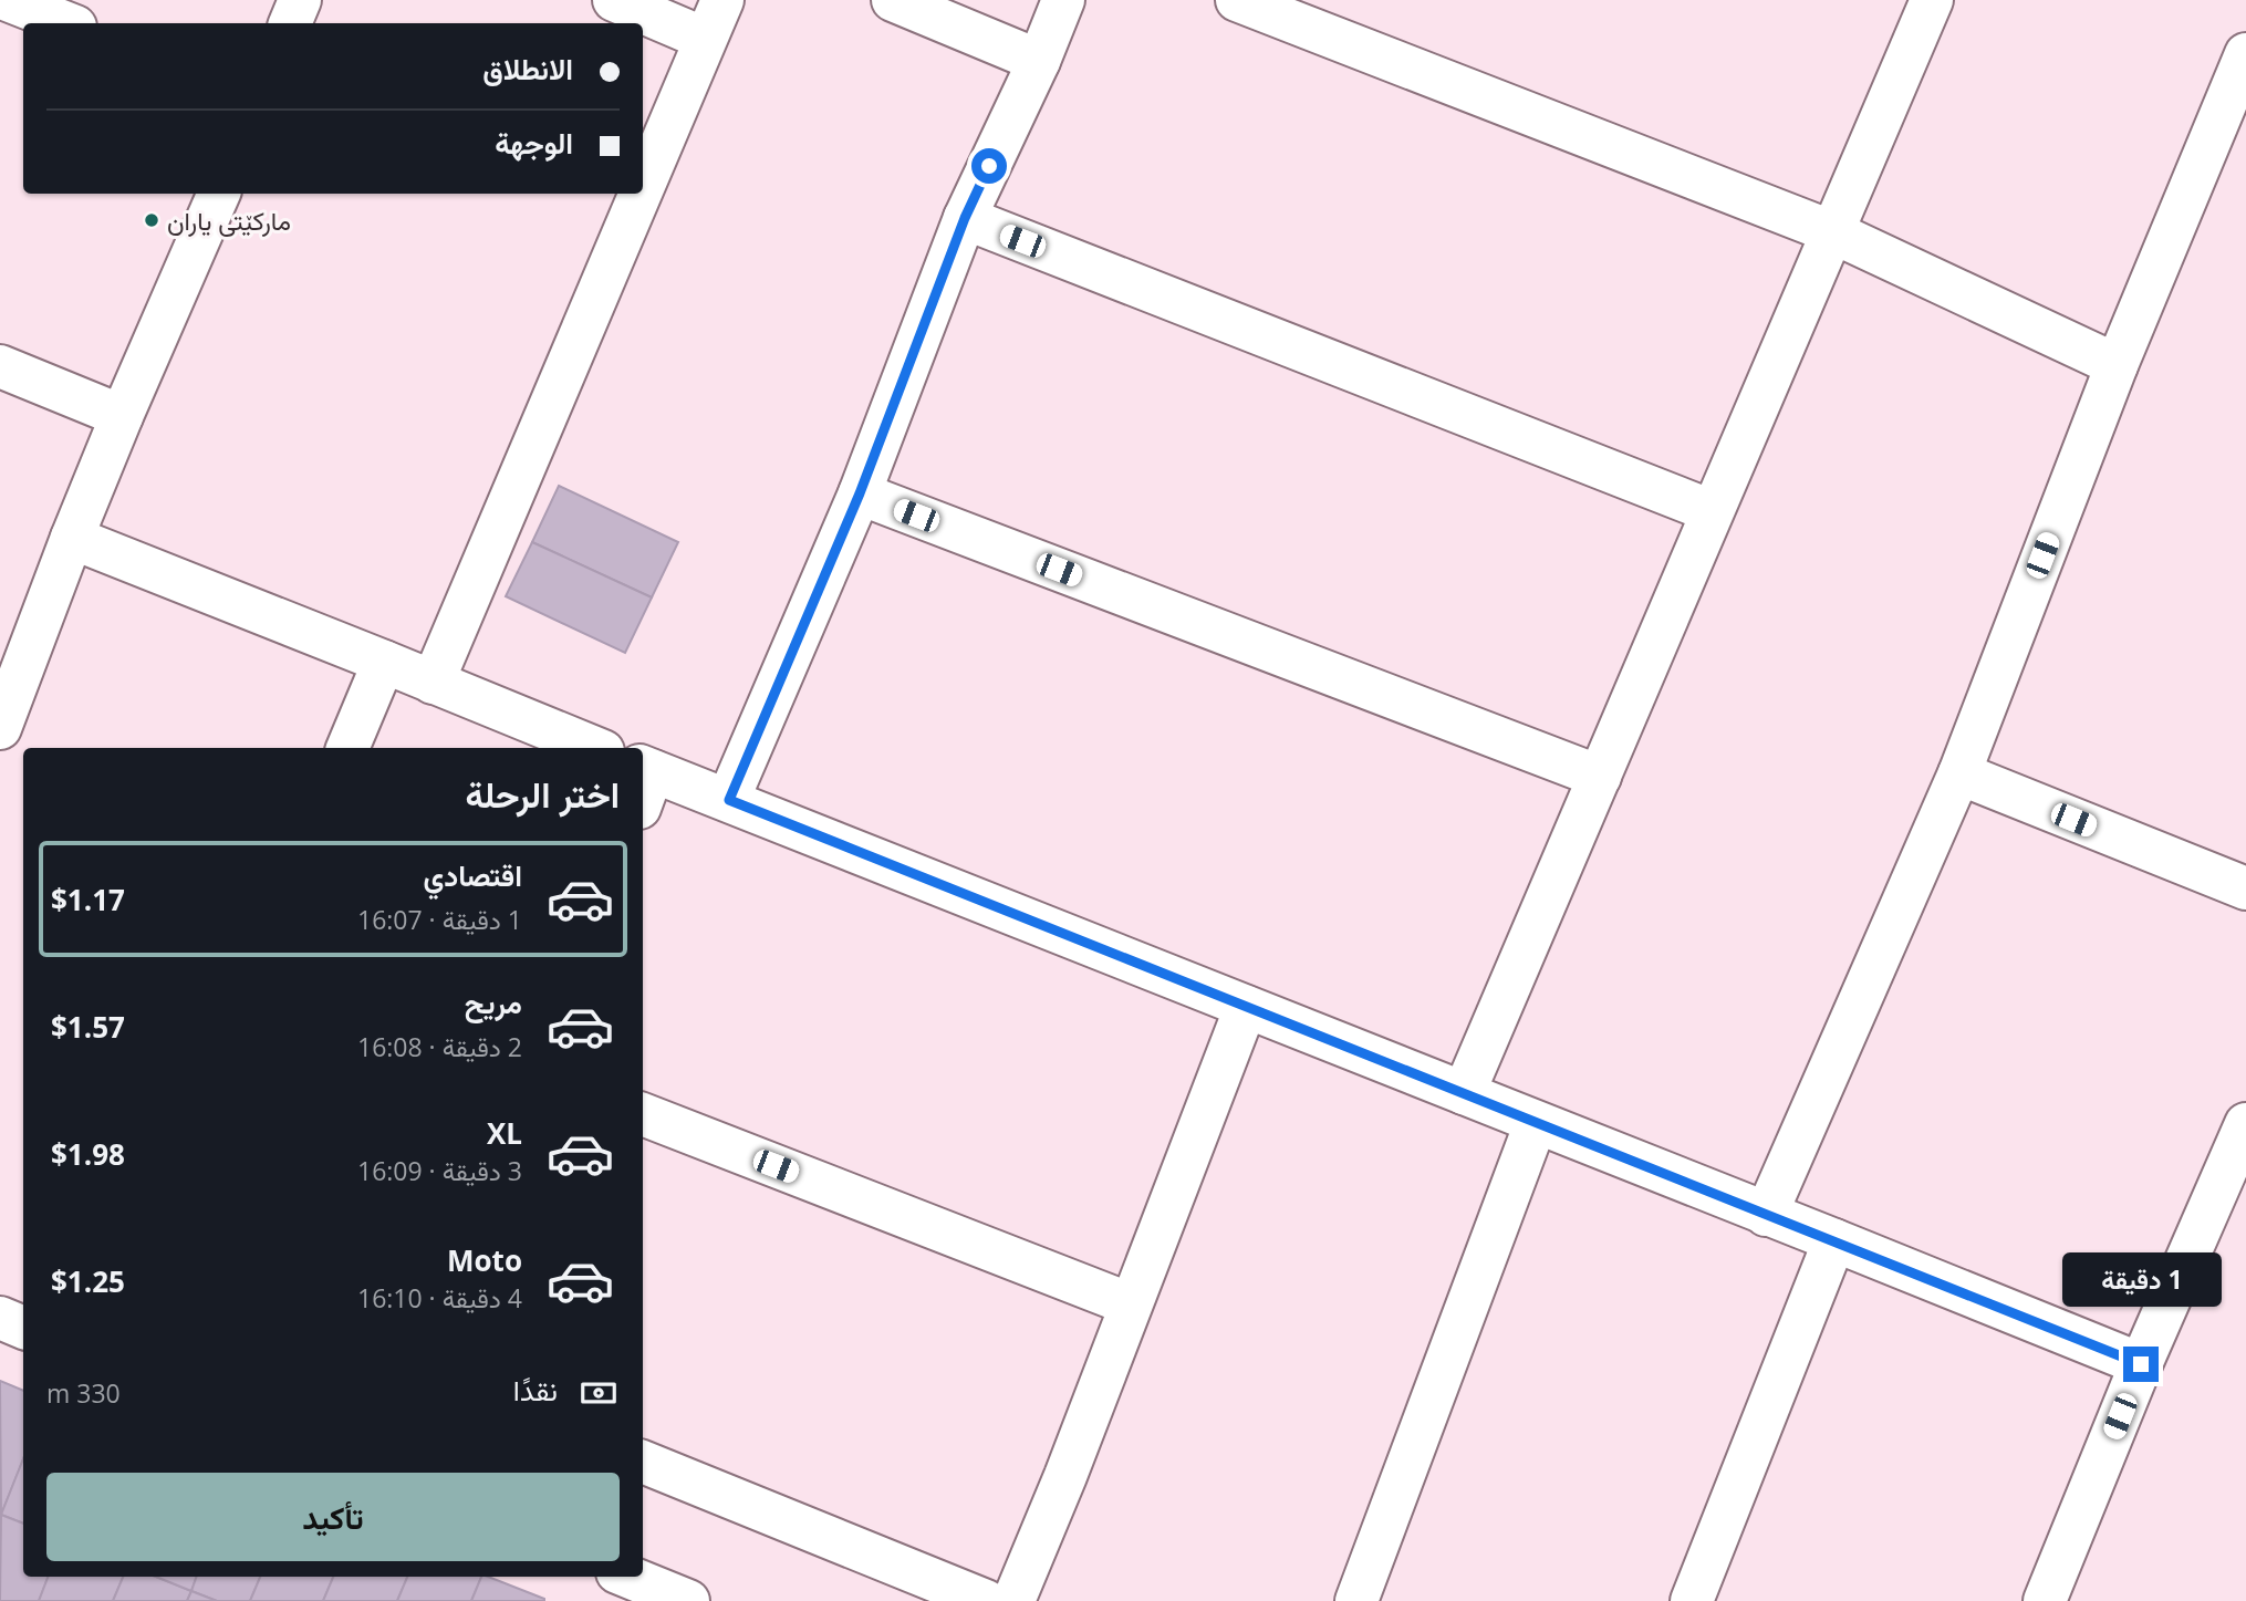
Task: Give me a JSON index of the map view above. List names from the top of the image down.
{
  "places": ["مارکێتی یاران"],
  "page": {
    "banner": ["الانطلاق", "الوجهة"],
    "heading": "اختر الرحلة",
    "list": [
      {
        "name": "اقتصادي",
        "note": "1 دقيقة · 16:07",
        "value": "$1.17"
      },
      {
        "name": "مريح",
        "note": "2 دقيقة · 16:08",
        "value": "$1.57"
      },
      {
        "name": "XL",
        "note": "3 دقيقة · 16:09",
        "value": "$1.98"
      },
      {
        "name": "Moto",
        "note": "4 دقيقة · 16:10",
        "value": "$1.25"
      }
    ],
    "bubble": "1 دقيقة",
    "pay": ["نقدًا", "330 m"],
    "buttons": "تأكيد"
  }
}
